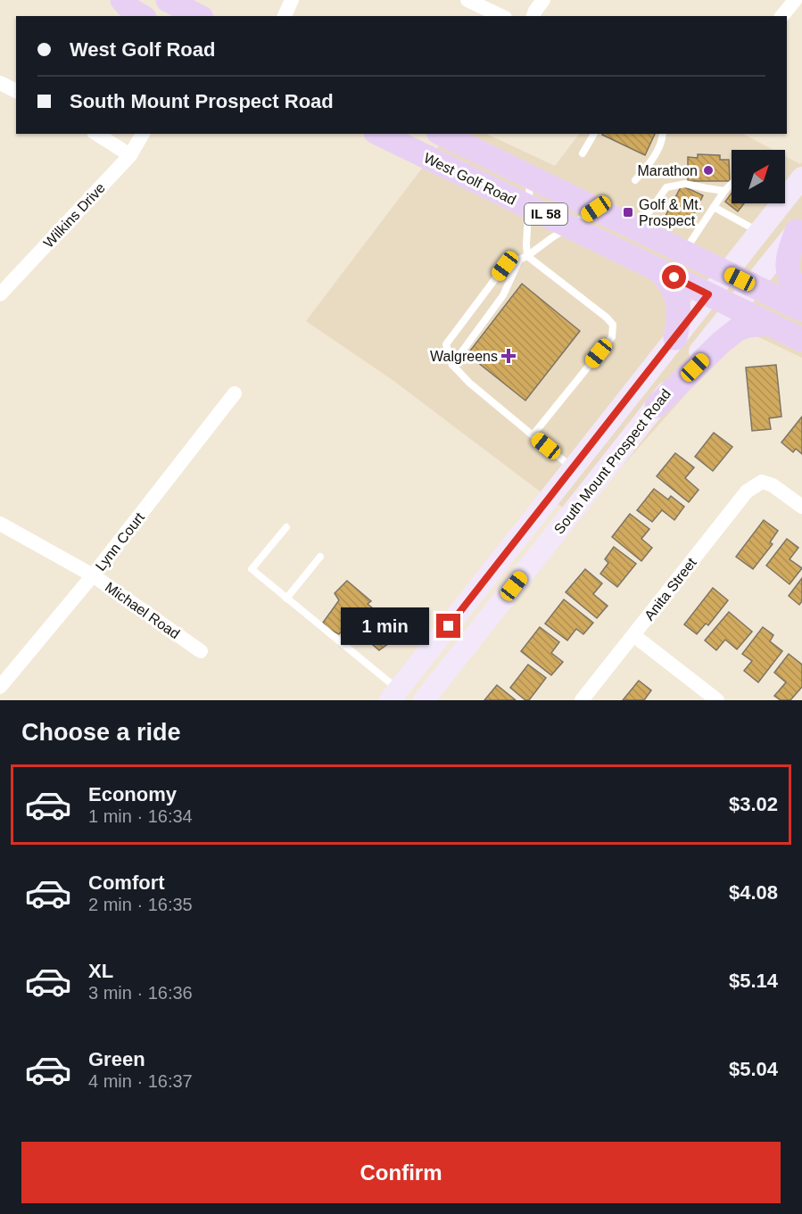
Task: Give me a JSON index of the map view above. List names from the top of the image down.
{
  "streets": {
    "main road": ["West Golf Road", "IL 58", "South Mount Prospect Road"],
    "street": [
      "Wilkins Drive",
      "Lynn Court",
      "Anita Street",
      "Michael Road"
    ]
  },
  "crossings": [
    ["West Golf Road", "IL 58"],
    ["West Golf Road", "South Mount Prospect Road"],
    ["IL 58", "South Mount Prospect Road"],
    ["Lynn Court", "Michael Road"]
  ],
  "places": {
    "other": ["Marathon"],
    "transit": ["Golf & Mt. Prospect"],
    "health": ["Walgreens"]
  },
  "north": "top right",
  "page": {
    "banner": ["West Golf Road", "South Mount Prospect Road"],
    "bubble": "1 min",
    "heading": "Choose a ride",
    "list": [
      {
        "name": "Economy",
        "note": "1 min · 16:34",
        "value": "$3.02"
      },
      {
        "name": "Comfort",
        "note": "2 min · 16:35",
        "value": "$4.08"
      },
      {
        "name": "XL",
        "note": "3 min · 16:36",
        "value": "$5.14"
      },
      {
        "name": "Green",
        "note": "4 min · 16:37",
        "value": "$5.04"
      }
    ],
    "buttons": "Confirm"
  }
}
